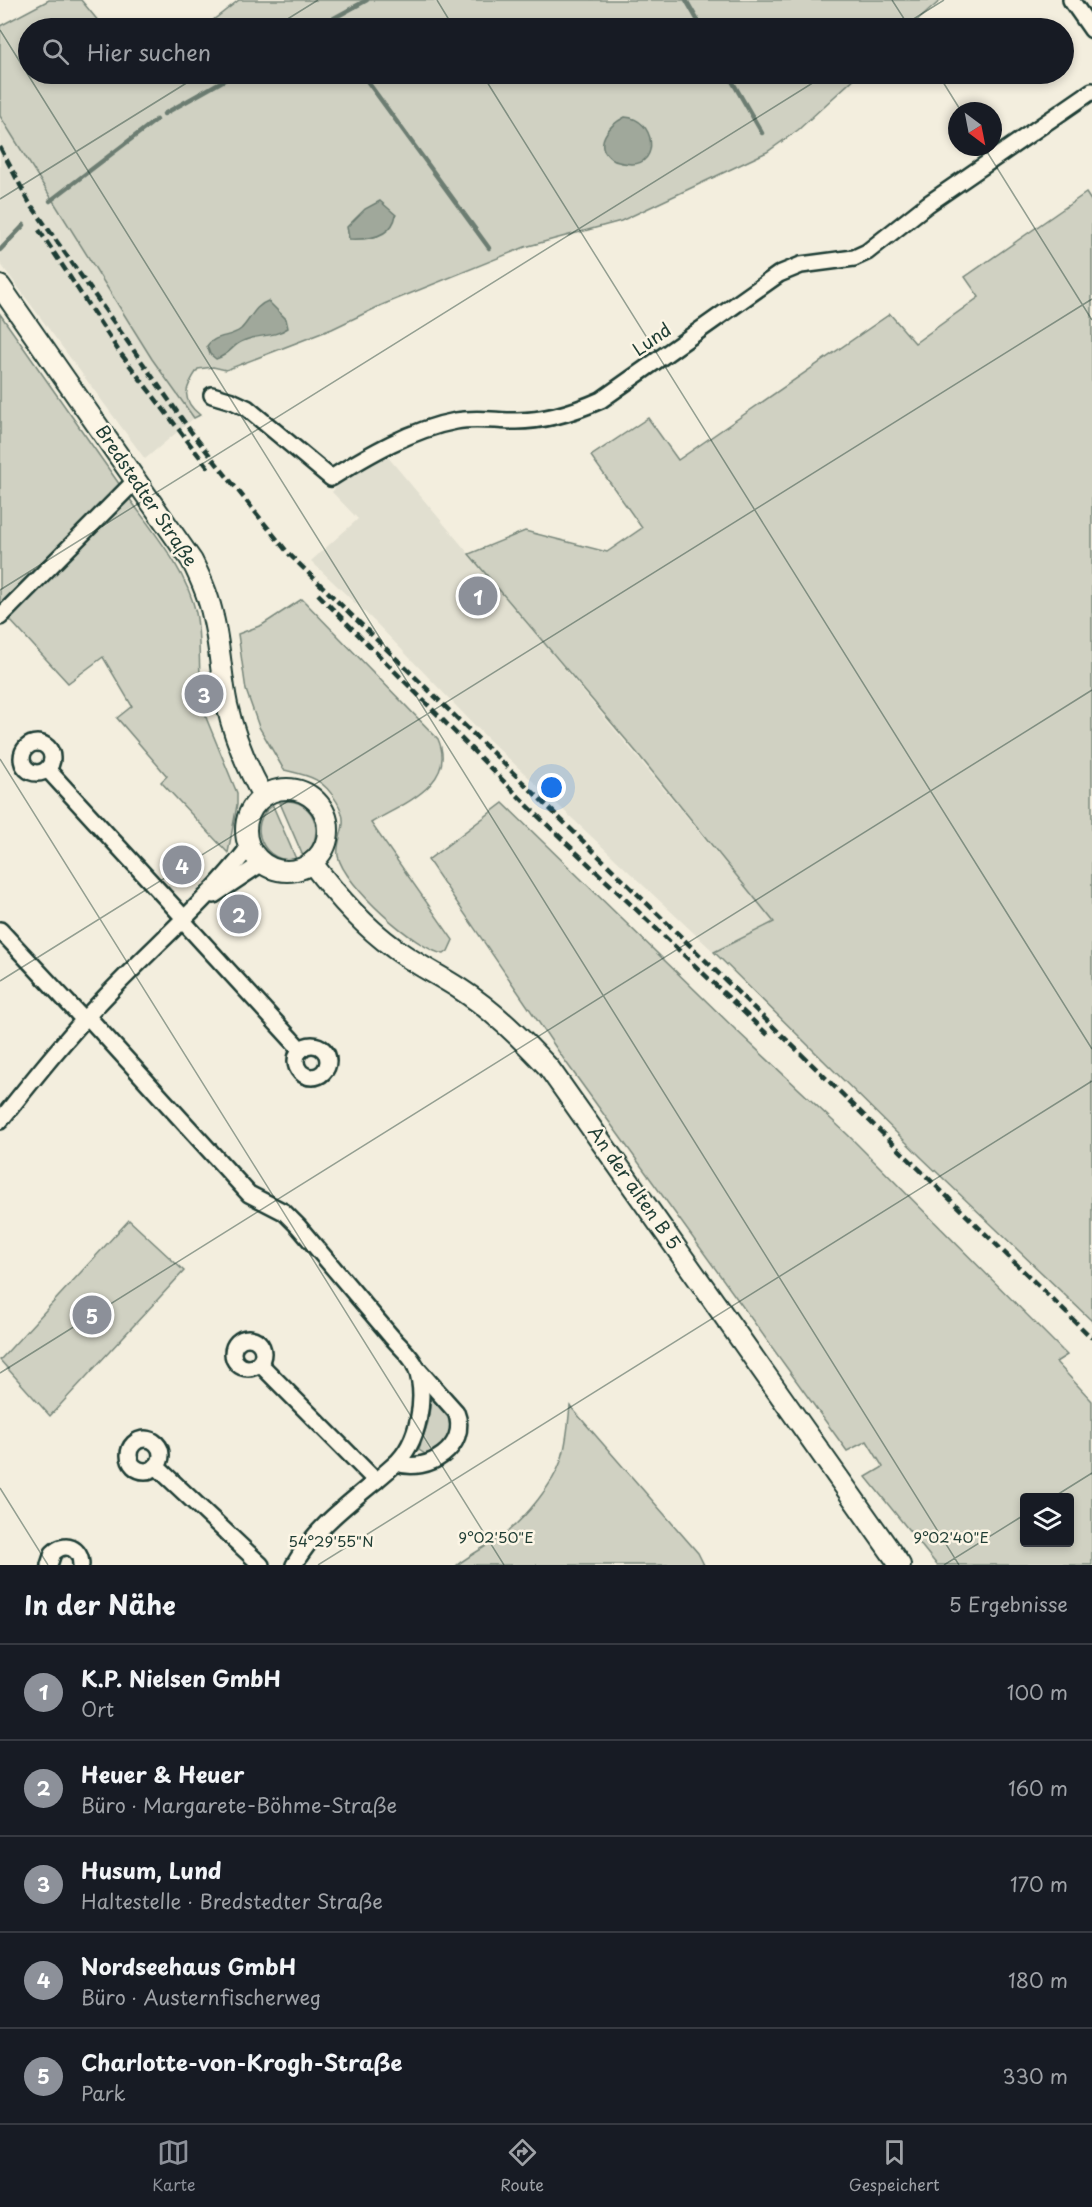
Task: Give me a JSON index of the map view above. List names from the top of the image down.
{
  "streets": {
    "main road": ["Bredstedter Straße", "An der alten B 5"],
    "street": ["Lund"]
  },
  "crossings": [
    ["Bredstedter Straße", "An der alten B 5"]
  ],
  "north": "bottom right",
  "page": {
    "search": "Hier suchen",
    "pins": [
      "1",
      "3",
      "4",
      "2",
      "5"
    ],
    "heading": ["In der Nähe", "5 Ergebnisse"],
    "list": [
      {
        "mark": "1",
        "name": "K.P. Nielsen GmbH",
        "note": "Ort",
        "value": "100 m"
      },
      {
        "mark": "2",
        "name": "Heuer & Heuer",
        "note": "Büro · Margarete-Böhme-Straße",
        "value": "160 m"
      },
      {
        "mark": "3",
        "name": "Husum, Lund",
        "note": "Haltestelle · Bredstedter Straße",
        "value": "170 m"
      },
      {
        "mark": "4",
        "name": "Nordseehaus GmbH",
        "note": "Büro · Austernfischerweg",
        "value": "180 m"
      },
      {
        "mark": "5",
        "name": "Charlotte-von-Krogh-Straße",
        "note": "Park",
        "value": "330 m"
      }
    ],
    "nav": ["Karte", "Route", "Gespeichert"]
  },
  "coordinates": ["9°02'50\"E", "9°02'40\"E", "54°29'55\"N"]
}
